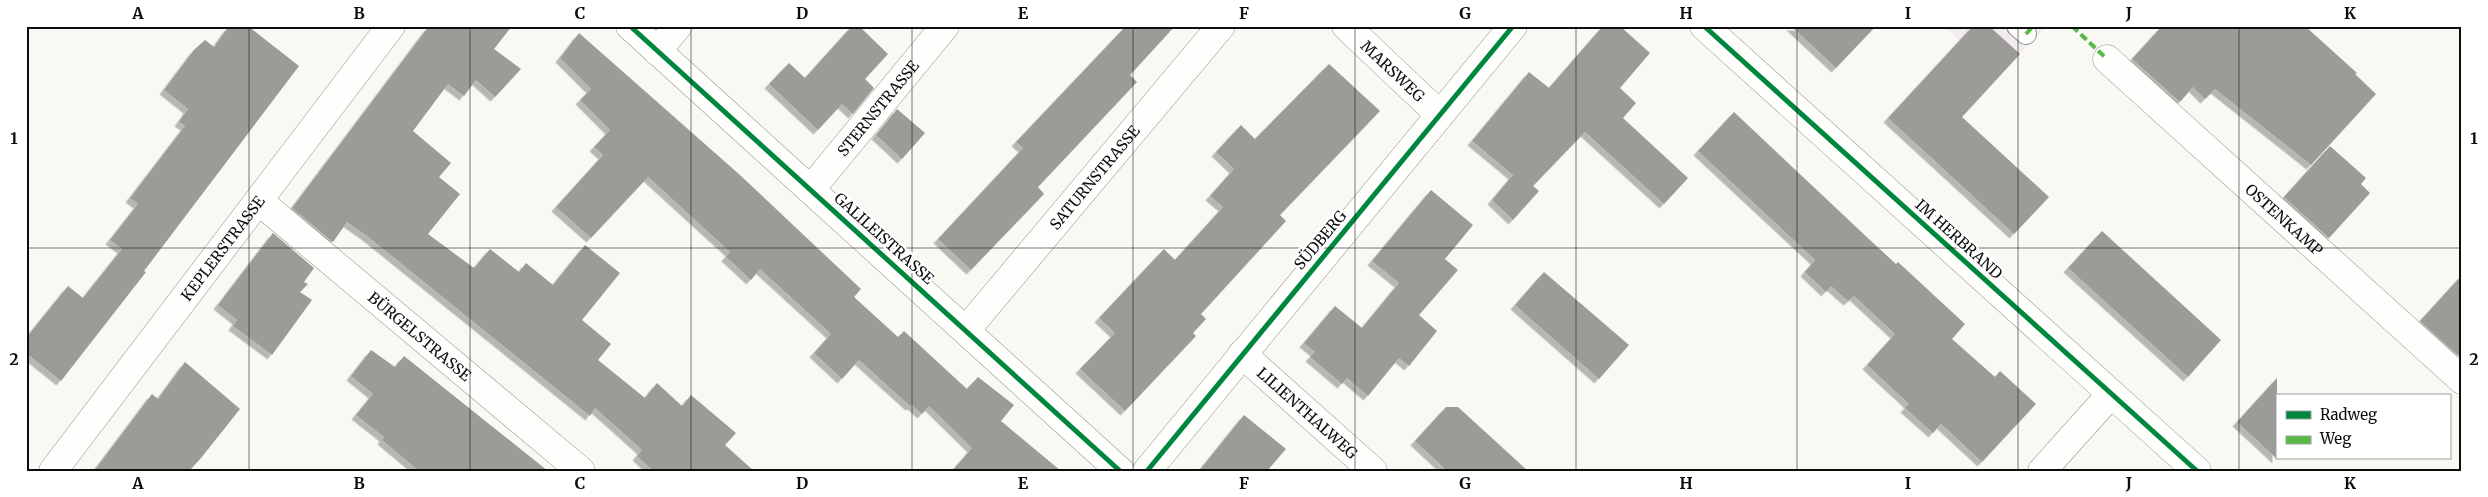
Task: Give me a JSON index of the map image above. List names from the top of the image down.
{
  "streets": {
    "street": [
      "MARSWEG",
      "STERNSTRASSE",
      "SATURNSTRASSE",
      "OSTENKAMP",
      "GALILEISTRASSE",
      "IM HERBRAND",
      "SÜDBERG",
      "KEPLERSTRASSE",
      "BÜRGELSTRASSE",
      "LILIENTHALWEG"
    ]
  },
  "crossings": [
    ["MARSWEG", "SÜDBERG"],
    ["STERNSTRASSE", "GALILEISTRASSE"],
    ["SATURNSTRASSE", "GALILEISTRASSE"],
    ["SÜDBERG", "LILIENTHALWEG"],
    ["KEPLERSTRASSE", "BÜRGELSTRASSE"]
  ],
  "legend": ["Radweg", "Weg"],
  "grid": {
    "columns": [
      "A",
      "B",
      "C",
      "D",
      "E",
      "F",
      "G",
      "H",
      "I",
      "J",
      "K"
    ],
    "rows": ["1", "2"]
  }
}
